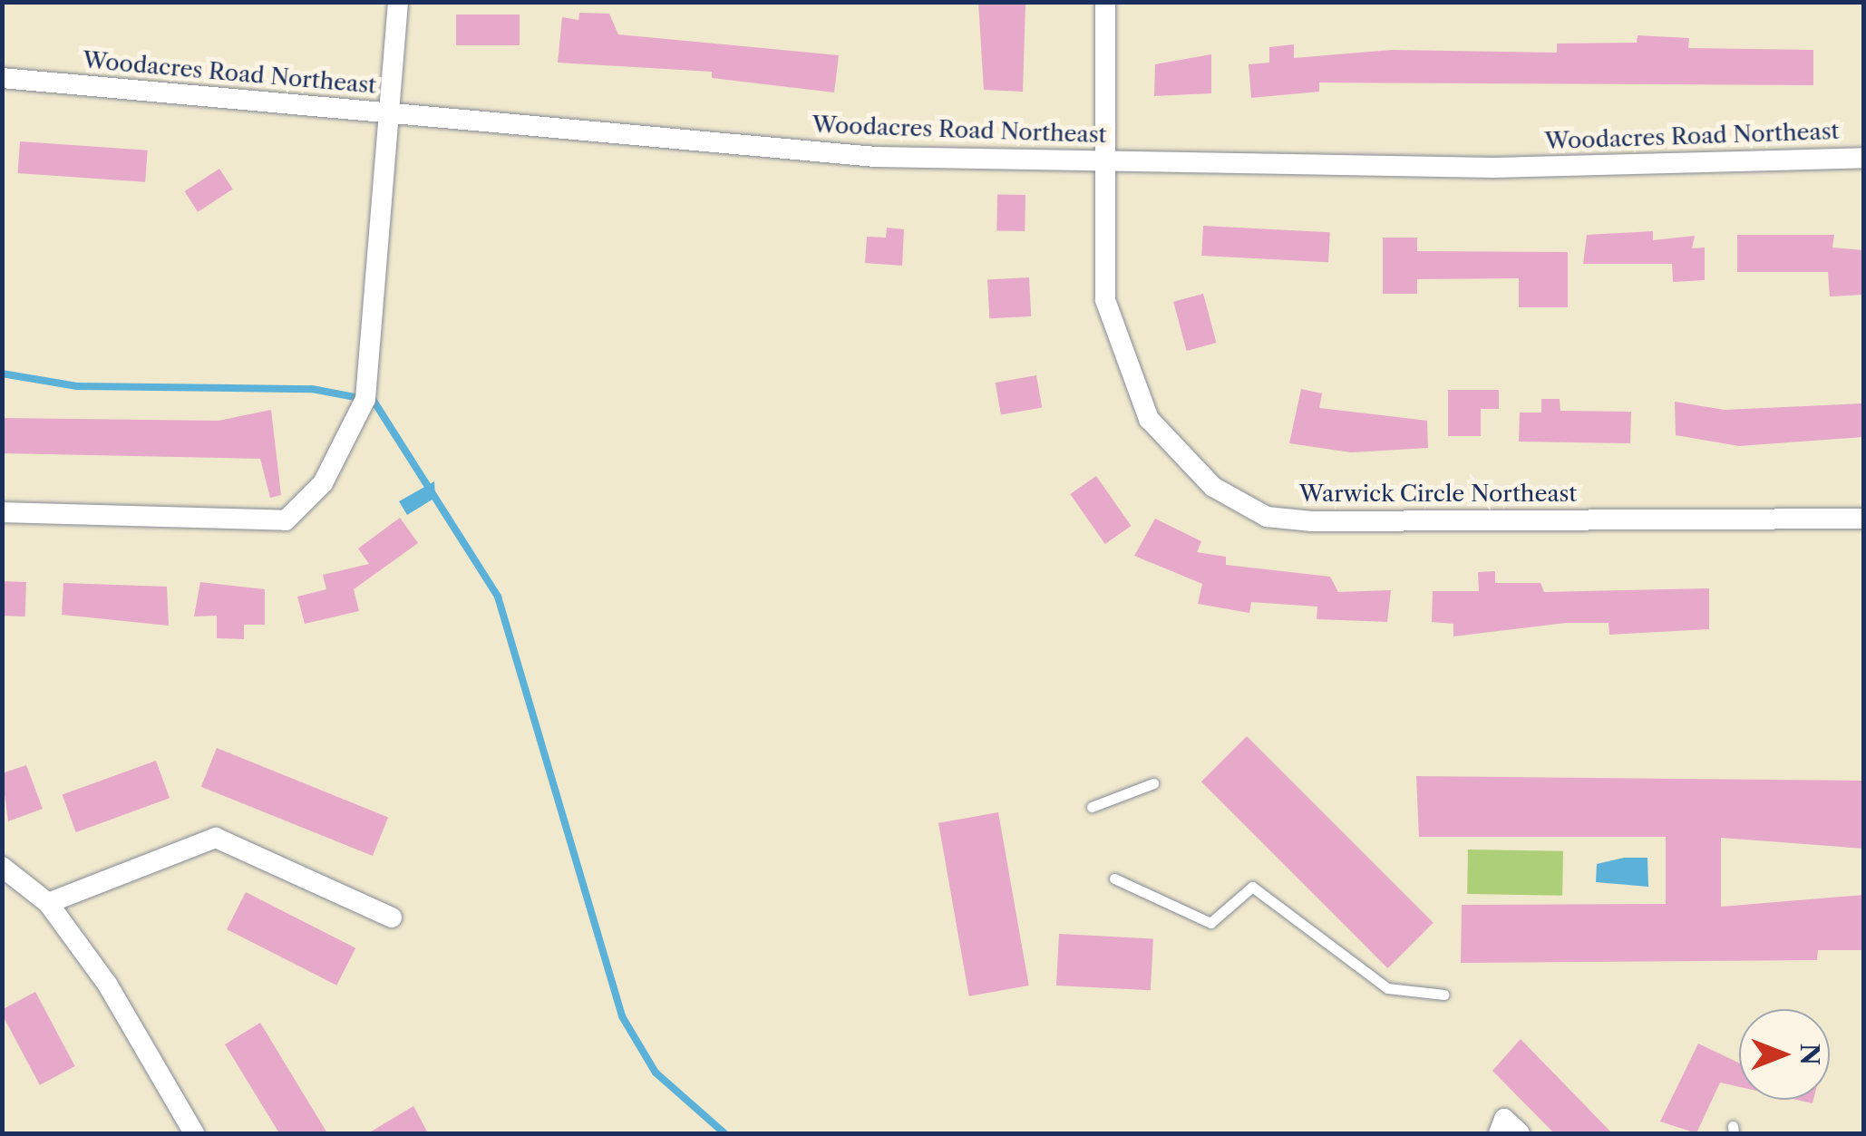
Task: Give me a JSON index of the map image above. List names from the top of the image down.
{
  "streets": {
    "street": ["Woodacres Road Northeast", "Warwick Circle Northeast"]
  },
  "crossings": [
    ["Woodacres Road Northeast", "Warwick Circle Northeast"]
  ],
  "north": "right"
}
